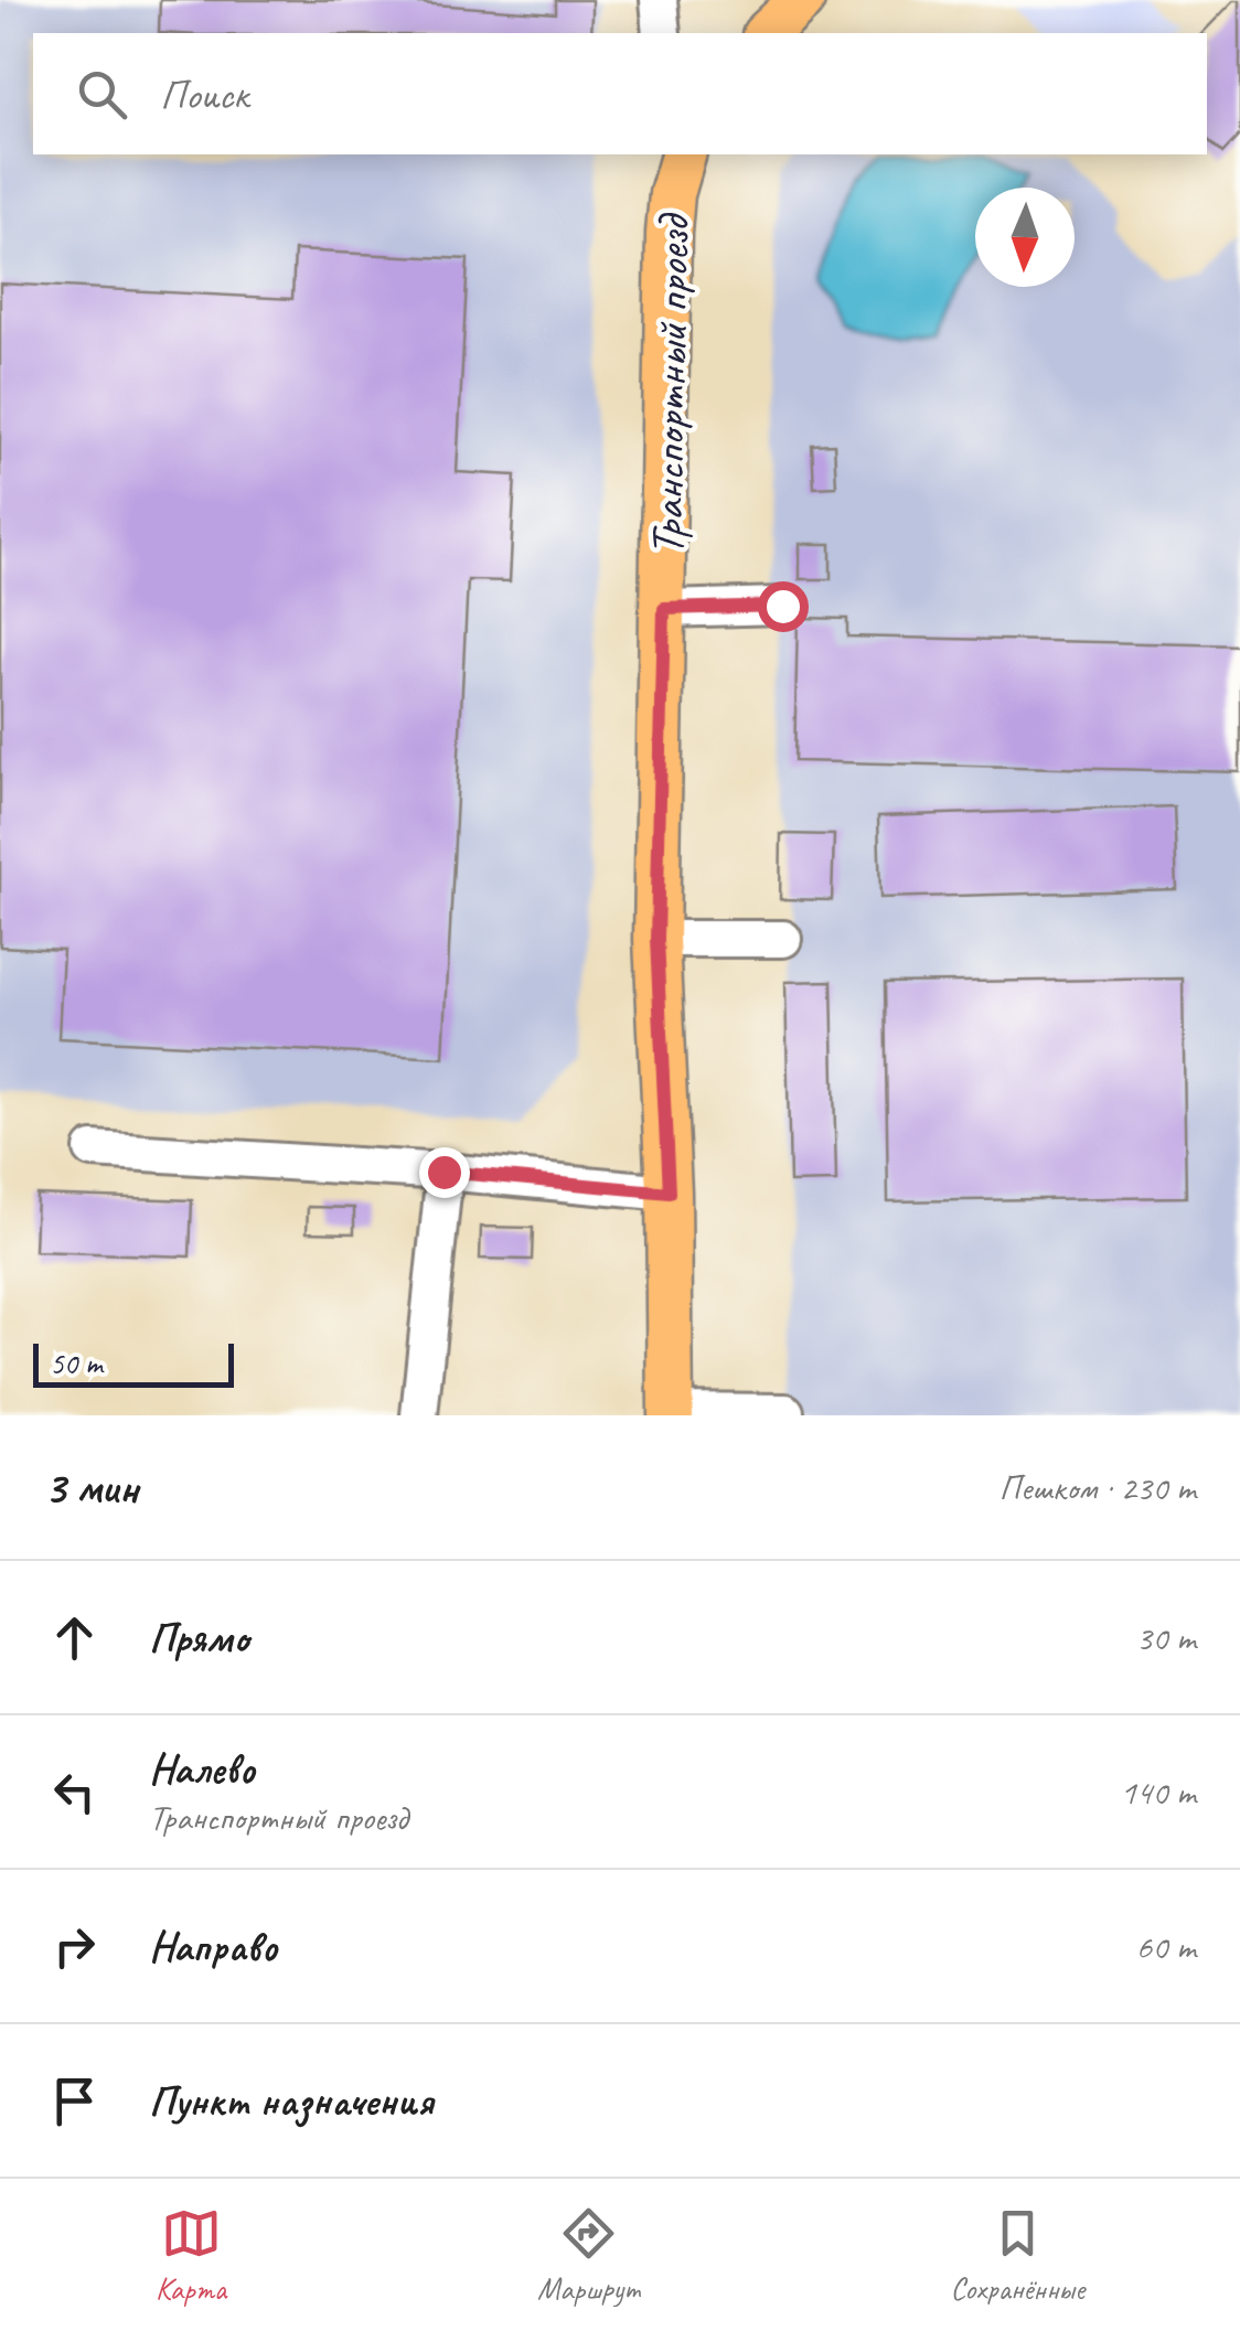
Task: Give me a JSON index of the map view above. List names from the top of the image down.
{
  "streets": {
    "main road": ["Транспортный проезд"]
  },
  "scale_bar": "50 m",
  "north": "bottom",
  "page": {
    "search": "Поиск",
    "scale": "50 m",
    "heading": ["3 мин", "Пешком · 230 m"],
    "list": [
      ["Прямо", "30 m"],
      ["Налево", "Транспортный проезд", "140 m"],
      ["Направо", "60 m"],
      "Пункт назначения"
    ],
    "nav": ["Карта", "Маршрут", "Сохранённые"]
  }
}
